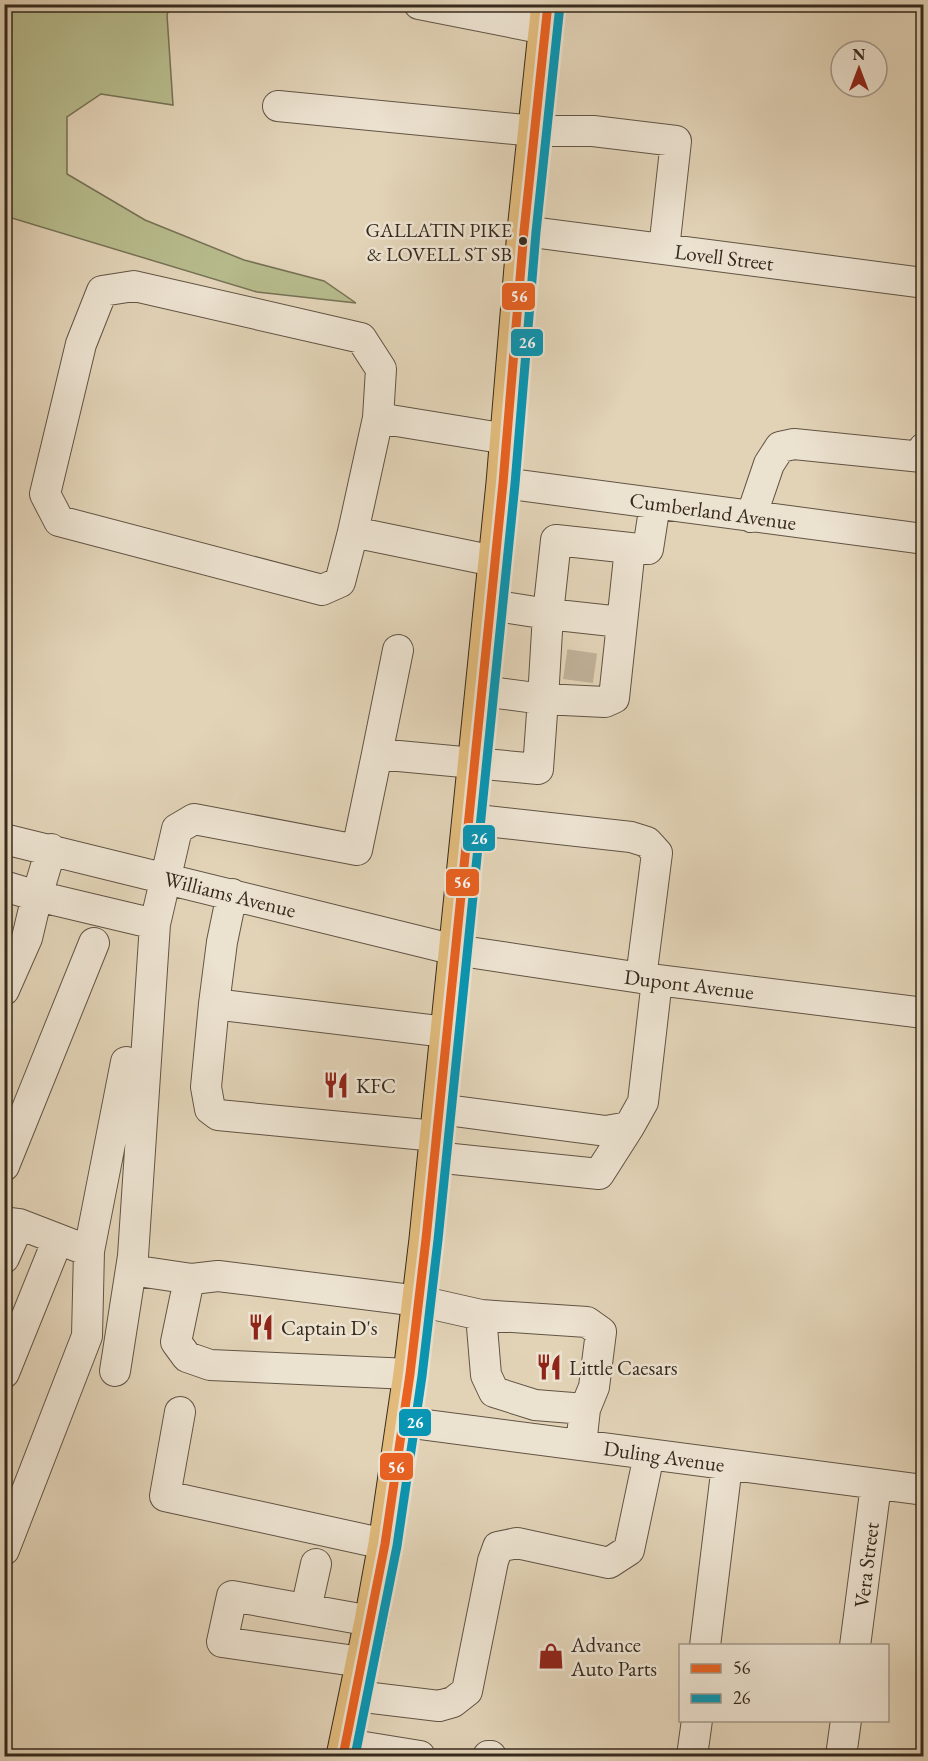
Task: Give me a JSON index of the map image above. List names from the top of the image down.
{
  "streets": {
    "street": [
      "Lovell Street",
      "Cumberland Avenue",
      "Williams Avenue",
      "Dupont Avenue",
      "Duling Avenue",
      "Vera Street"
    ]
  },
  "crossings": [
    ["Williams Avenue", "Dupont Avenue"],
    ["Duling Avenue", "Vera Street"]
  ],
  "places": {
    "other": ["GALLATIN PIKE & LOVELL ST SB"],
    "restaurant": ["KFC", "Captain D's", "Little Caesars"],
    "shop": ["Advance Auto Parts"]
  },
  "lines": ["transit line 56", "transit line 26"],
  "legend": ["56", "26"],
  "north": "top"
}
